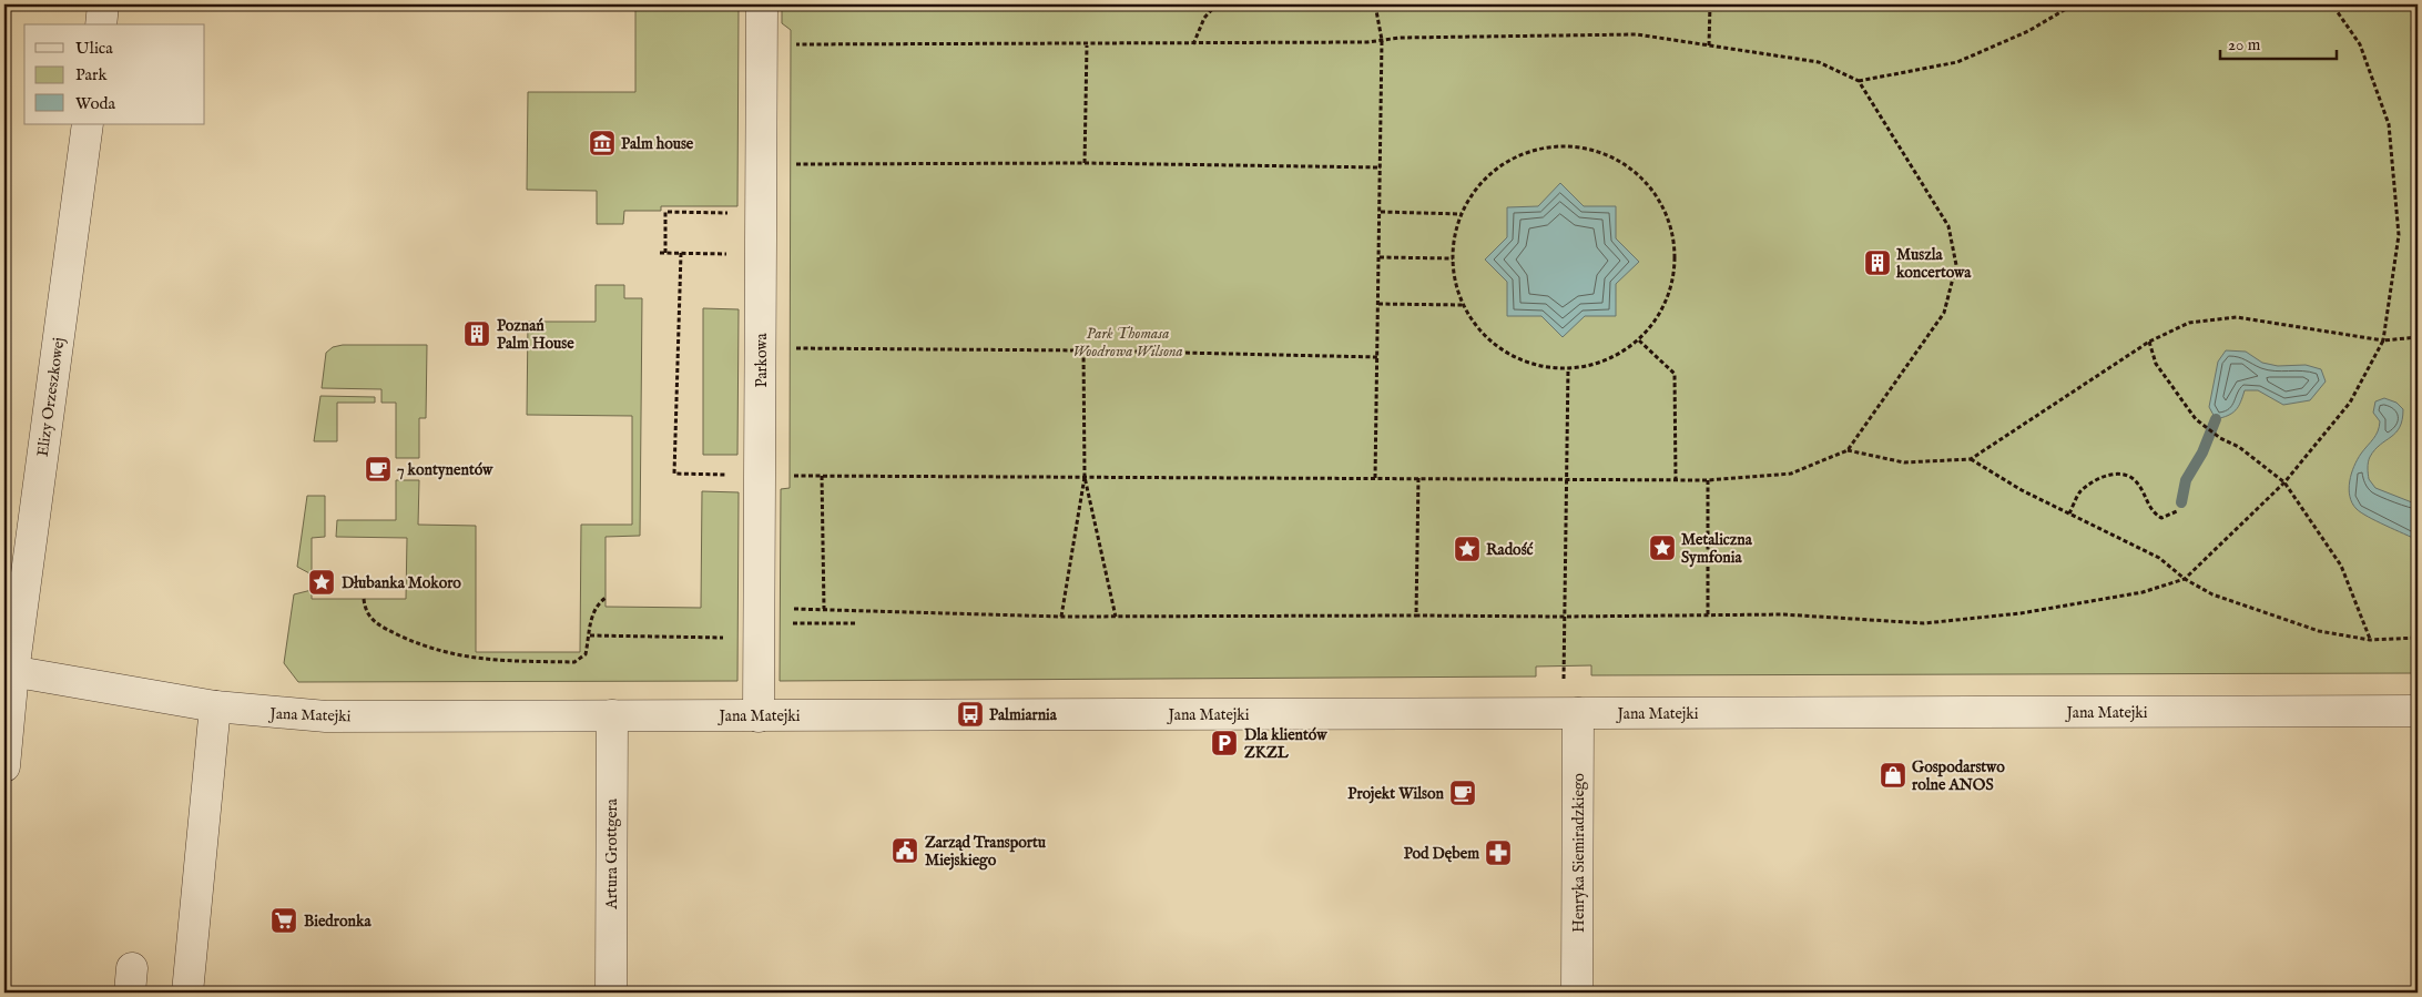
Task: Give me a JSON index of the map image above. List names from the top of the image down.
{
  "streets": {
    "street": [
      "Parkowa",
      "Elizy Orzeszkowej",
      "Jana Matejki",
      "Henryka Siemiradzkiego",
      "Artura Grottgera"
    ]
  },
  "crossings": [
    ["Parkowa", "Jana Matejki"],
    ["Elizy Orzeszkowej", "Jana Matejki"],
    ["Jana Matejki", "Henryka Siemiradzkiego"],
    ["Jana Matejki", "Artura Grottgera"]
  ],
  "parks": ["Park Thomasa Woodrowa Wilsona"],
  "places": {
    "museum": ["Palm house"],
    "building": ["Muszla koncertowa", "Poznań Palm House"],
    "cafe": ["7 kontynentów", "Projekt Wilson"],
    "place": ["Metaliczna Symfonia", "Radość", "Dłubanka Mokoro"],
    "bus stop": ["Palmiarnia"],
    "parking": ["Dla klientów ZKZL"],
    "shop": ["Gospodarstwo rolne ANOS"],
    "public building": ["Zarząd Transportu Miejskiego"],
    "pharmacy": ["Pod Dębem"],
    "supermarket": ["Biedronka"]
  },
  "legend": ["Ulica", "Park", "Woda"],
  "scale_bar": "20 m"
}
